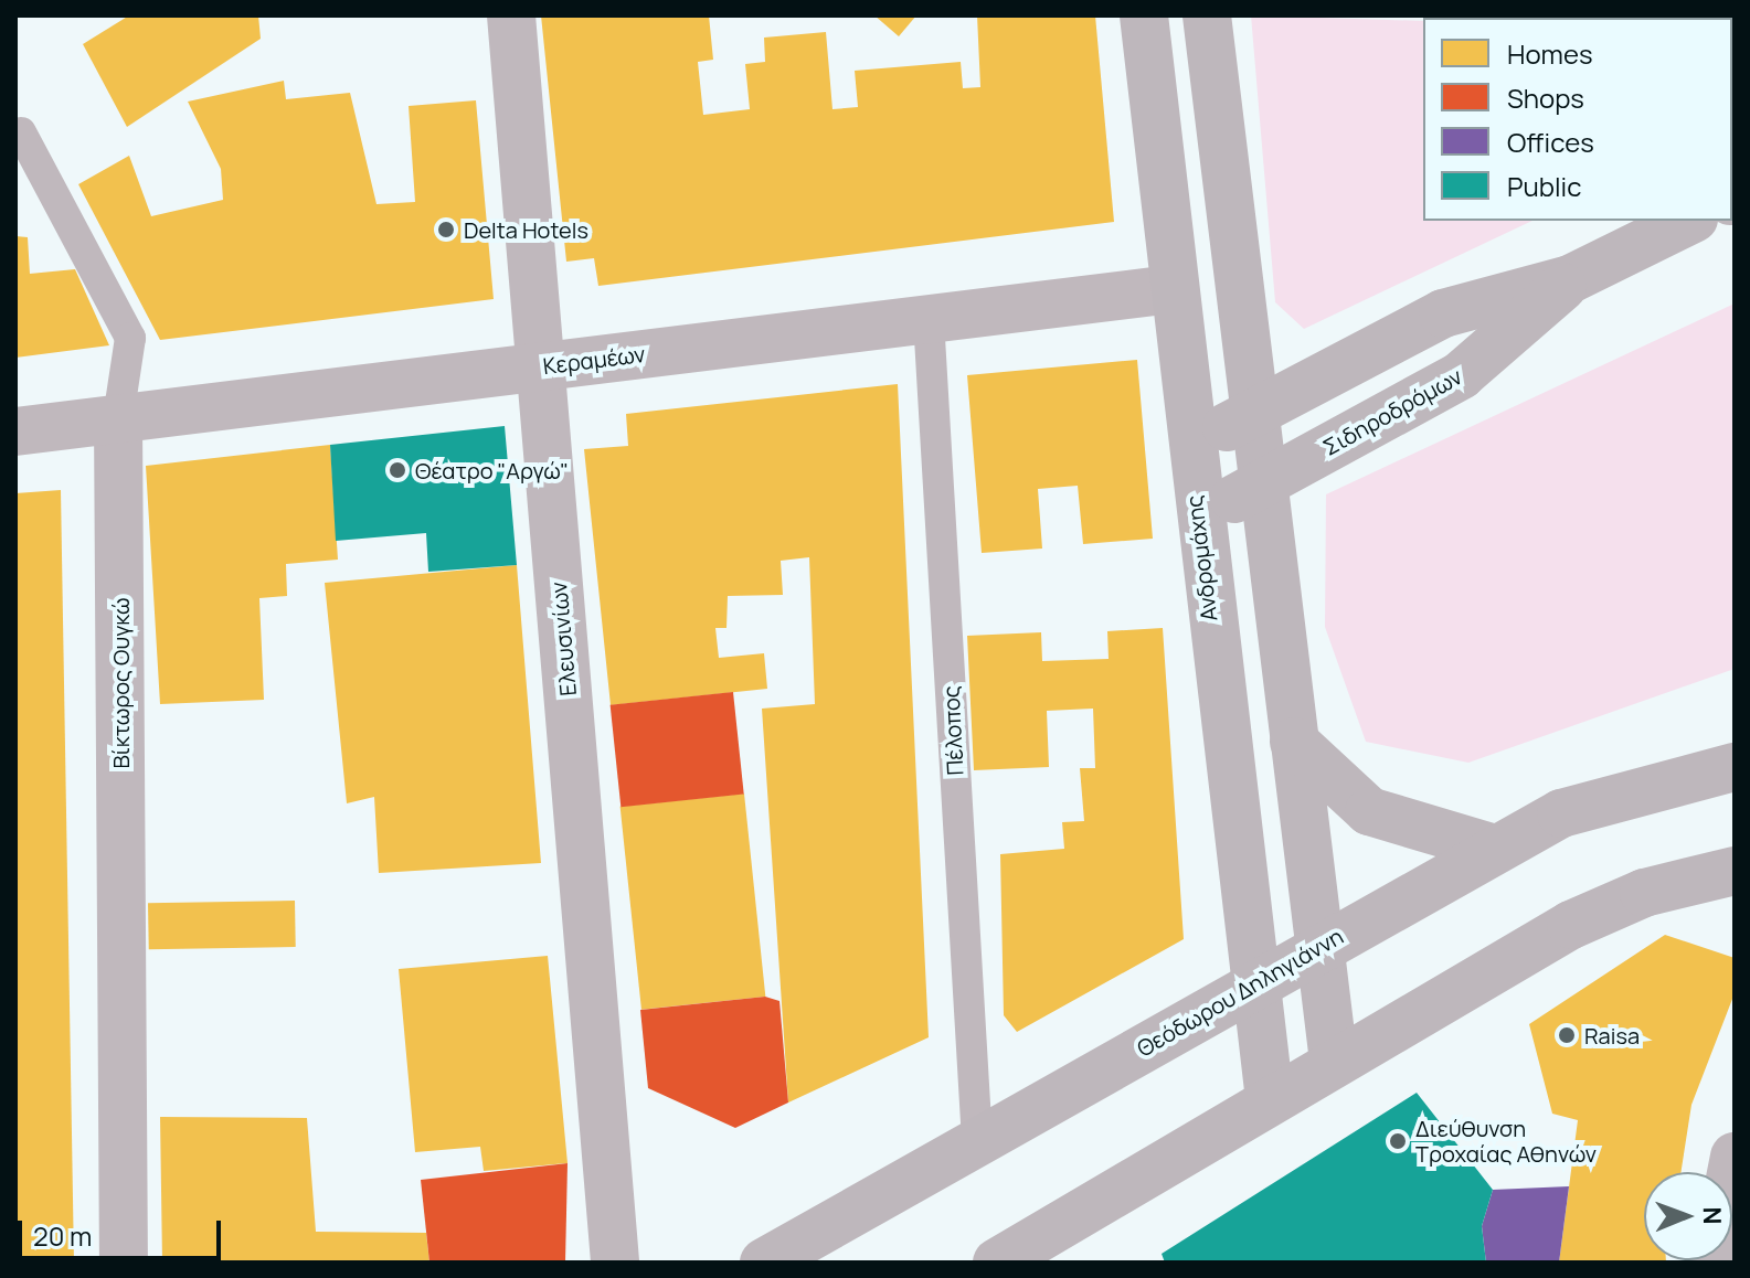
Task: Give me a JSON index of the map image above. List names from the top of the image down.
{
  "streets": {
    "main road": ["Σιδηροδρόμων", "Ανδρομάχης", "Θεόδωρου Δηληγιάννη"],
    "street": ["Κεραμέων", "Ελευσινίων", "Βίκτωρος Ουγκώ"],
    "lane": ["Πέλοπος"]
  },
  "crossings": [
    ["Κεραμέων", "Ανδρομάχης"],
    ["Κεραμέων", "Ελευσινίων"],
    ["Κεραμέων", "Βίκτωρος Ουγκώ"],
    ["Κεραμέων", "Πέλοπος"],
    ["Σιδηροδρόμων", "Ανδρομάχης"],
    ["Ανδρομάχης", "Θεόδωρου Δηληγιάννη"],
    ["Πέλοπος", "Θεόδωρου Δηληγιάννη"]
  ],
  "places": [
    "Delta Hotels",
    "Θέατρο \"Αργώ\"",
    "Raisa",
    "Διεύθυνση Τροχαίας Αθηνών"
  ],
  "legend": [
    "Homes",
    "Shops",
    "Offices",
    "Public"
  ],
  "scale_bar": "20 m",
  "north": "right"
}
